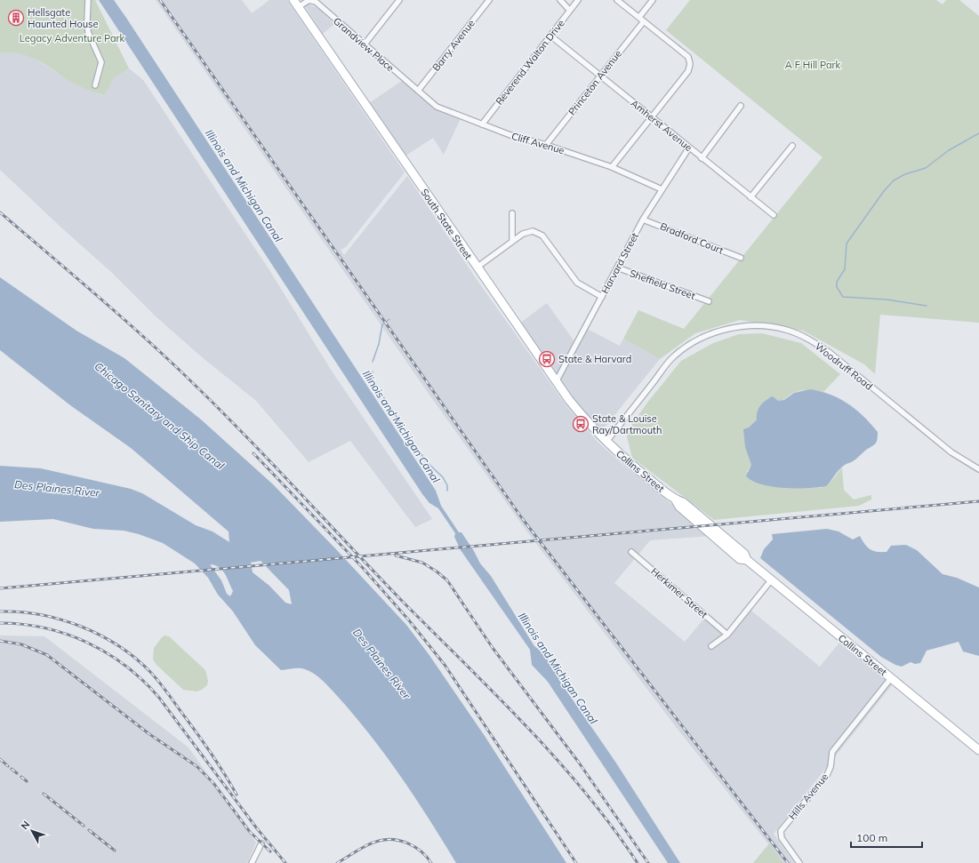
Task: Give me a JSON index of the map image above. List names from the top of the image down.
{
  "streets": {
    "main road": ["South State Street", "Collins Street"],
    "street": [
      "Grandview Place",
      "Barry Avenue",
      "Reverend Walton Drive",
      "Princeton Avenue",
      "Amherst Avenue",
      "Cliff Avenue",
      "Bradford Court",
      "Harvard Street",
      "Sheffield Street",
      "Woodruff Road",
      "Herkimer Street",
      "Hills Avenue"
    ]
  },
  "crossings": [
    ["Grandview Place", "Barry Avenue"],
    ["Grandview Place", "Cliff Avenue"],
    ["Barry Avenue", "Cliff Avenue"],
    ["Reverend Walton Drive", "Amherst Avenue"],
    ["Reverend Walton Drive", "Cliff Avenue"],
    ["Princeton Avenue", "Amherst Avenue"],
    ["Princeton Avenue", "Cliff Avenue"],
    ["Amherst Avenue", "Harvard Street"],
    ["Cliff Avenue", "Harvard Street"],
    ["South State Street", "Harvard Street"],
    ["South State Street", "Woodruff Road"],
    ["South State Street", "Collins Street"],
    ["Bradford Court", "Harvard Street"],
    ["Harvard Street", "Sheffield Street"],
    ["Woodruff Road", "Collins Street"],
    ["Collins Street", "Hills Avenue"]
  ],
  "water": ["Illinois and Michigan Canal", "Chicago Sanitary and Ship Canal", "Des Plaines River"],
  "parks": ["Legacy Adventure Park", "A F Hill Park"],
  "places": {
    "building": ["Hellsgate Haunted House"],
    "bus stop": ["State & Harvard", "State & Louise Ray/Dartmouth"]
  },
  "scale_bar": "100 m",
  "north": "top left"
}
